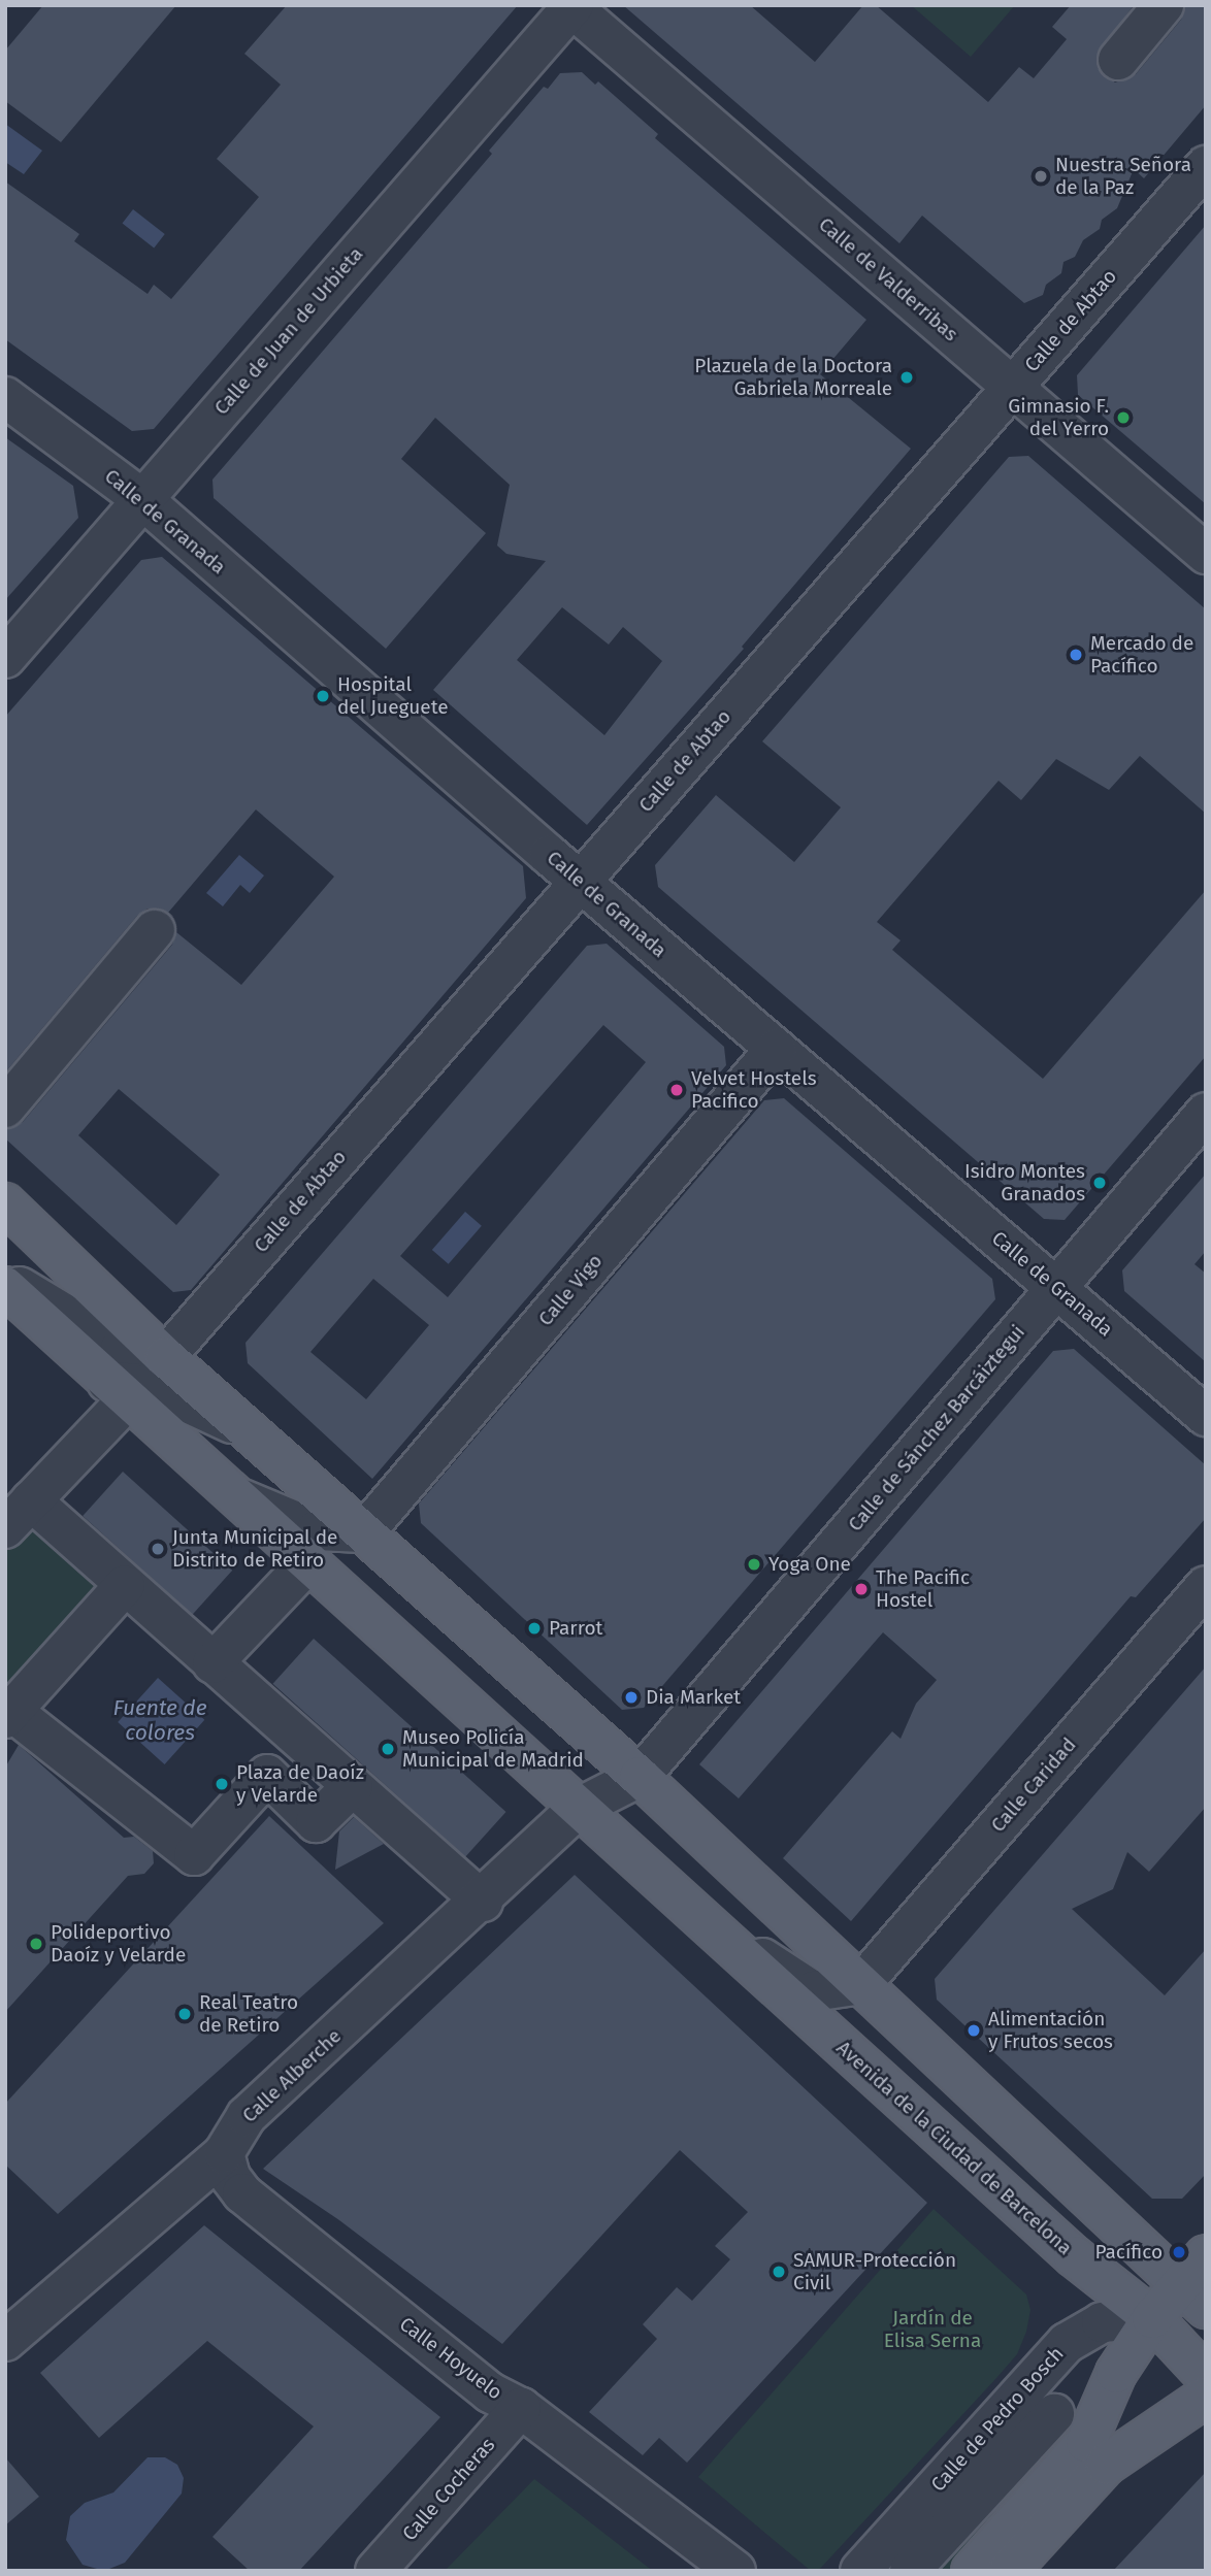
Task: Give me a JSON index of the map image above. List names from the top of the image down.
{
  "streets": {
    "main road": ["Avenida de la Ciudad de Barcelona"],
    "street": [
      "Calle de Valderribas",
      "Calle de Abtao",
      "Calle de Juan de Urbieta",
      "Calle de Granada",
      "Calle Vigo",
      "Calle de Sánchez Barcáiztegui",
      "Calle Caridad",
      "Calle Alberche",
      "Calle Hoyuelo",
      "Calle de Pedro Bosch",
      "Calle Cocheras"
    ]
  },
  "crossings": [
    ["Calle de Valderribas", "Calle de Abtao"],
    ["Calle de Valderribas", "Calle de Juan de Urbieta"],
    ["Calle de Abtao", "Calle de Granada"],
    ["Calle de Juan de Urbieta", "Calle de Granada"],
    ["Calle de Granada", "Calle Vigo"],
    ["Calle de Granada", "Calle de Sánchez Barcáiztegui"],
    ["Calle Vigo", "Avenida de la Ciudad de Barcelona"],
    ["Calle Caridad", "Avenida de la Ciudad de Barcelona"],
    ["Calle Alberche", "Avenida de la Ciudad de Barcelona"],
    ["Calle Alberche", "Calle Hoyuelo"],
    ["Avenida de la Ciudad de Barcelona", "Calle de Pedro Bosch"],
    ["Calle Hoyuelo", "Calle Cocheras"]
  ],
  "water": ["Fuente de colores"],
  "parks": ["Jardín de Elisa Serna"],
  "places": [
    "Nuestra Señora de la Paz",
    "Plazuela de la Doctora Gabriela Morreale",
    "Gimnasio F. del Yerro",
    "Mercado de Pacífico",
    "Hospital del Jueguete",
    "Velvet Hostels Pacifico",
    "Isidro Montes Granados",
    "Junta Municipal de Distrito de Retiro",
    "Yoga One",
    "The Pacific Hostel",
    "Parrot",
    "Dia Market",
    "Museo Policía Municipal de Madrid",
    "Plaza de Daoíz y Velarde",
    "Polideportivo Daoíz y Velarde",
    "Real Teatro de Retiro",
    "Alimentación y Frutos secos",
    "Pacífico",
    "SAMUR-Protección Civil"
  ]
}
